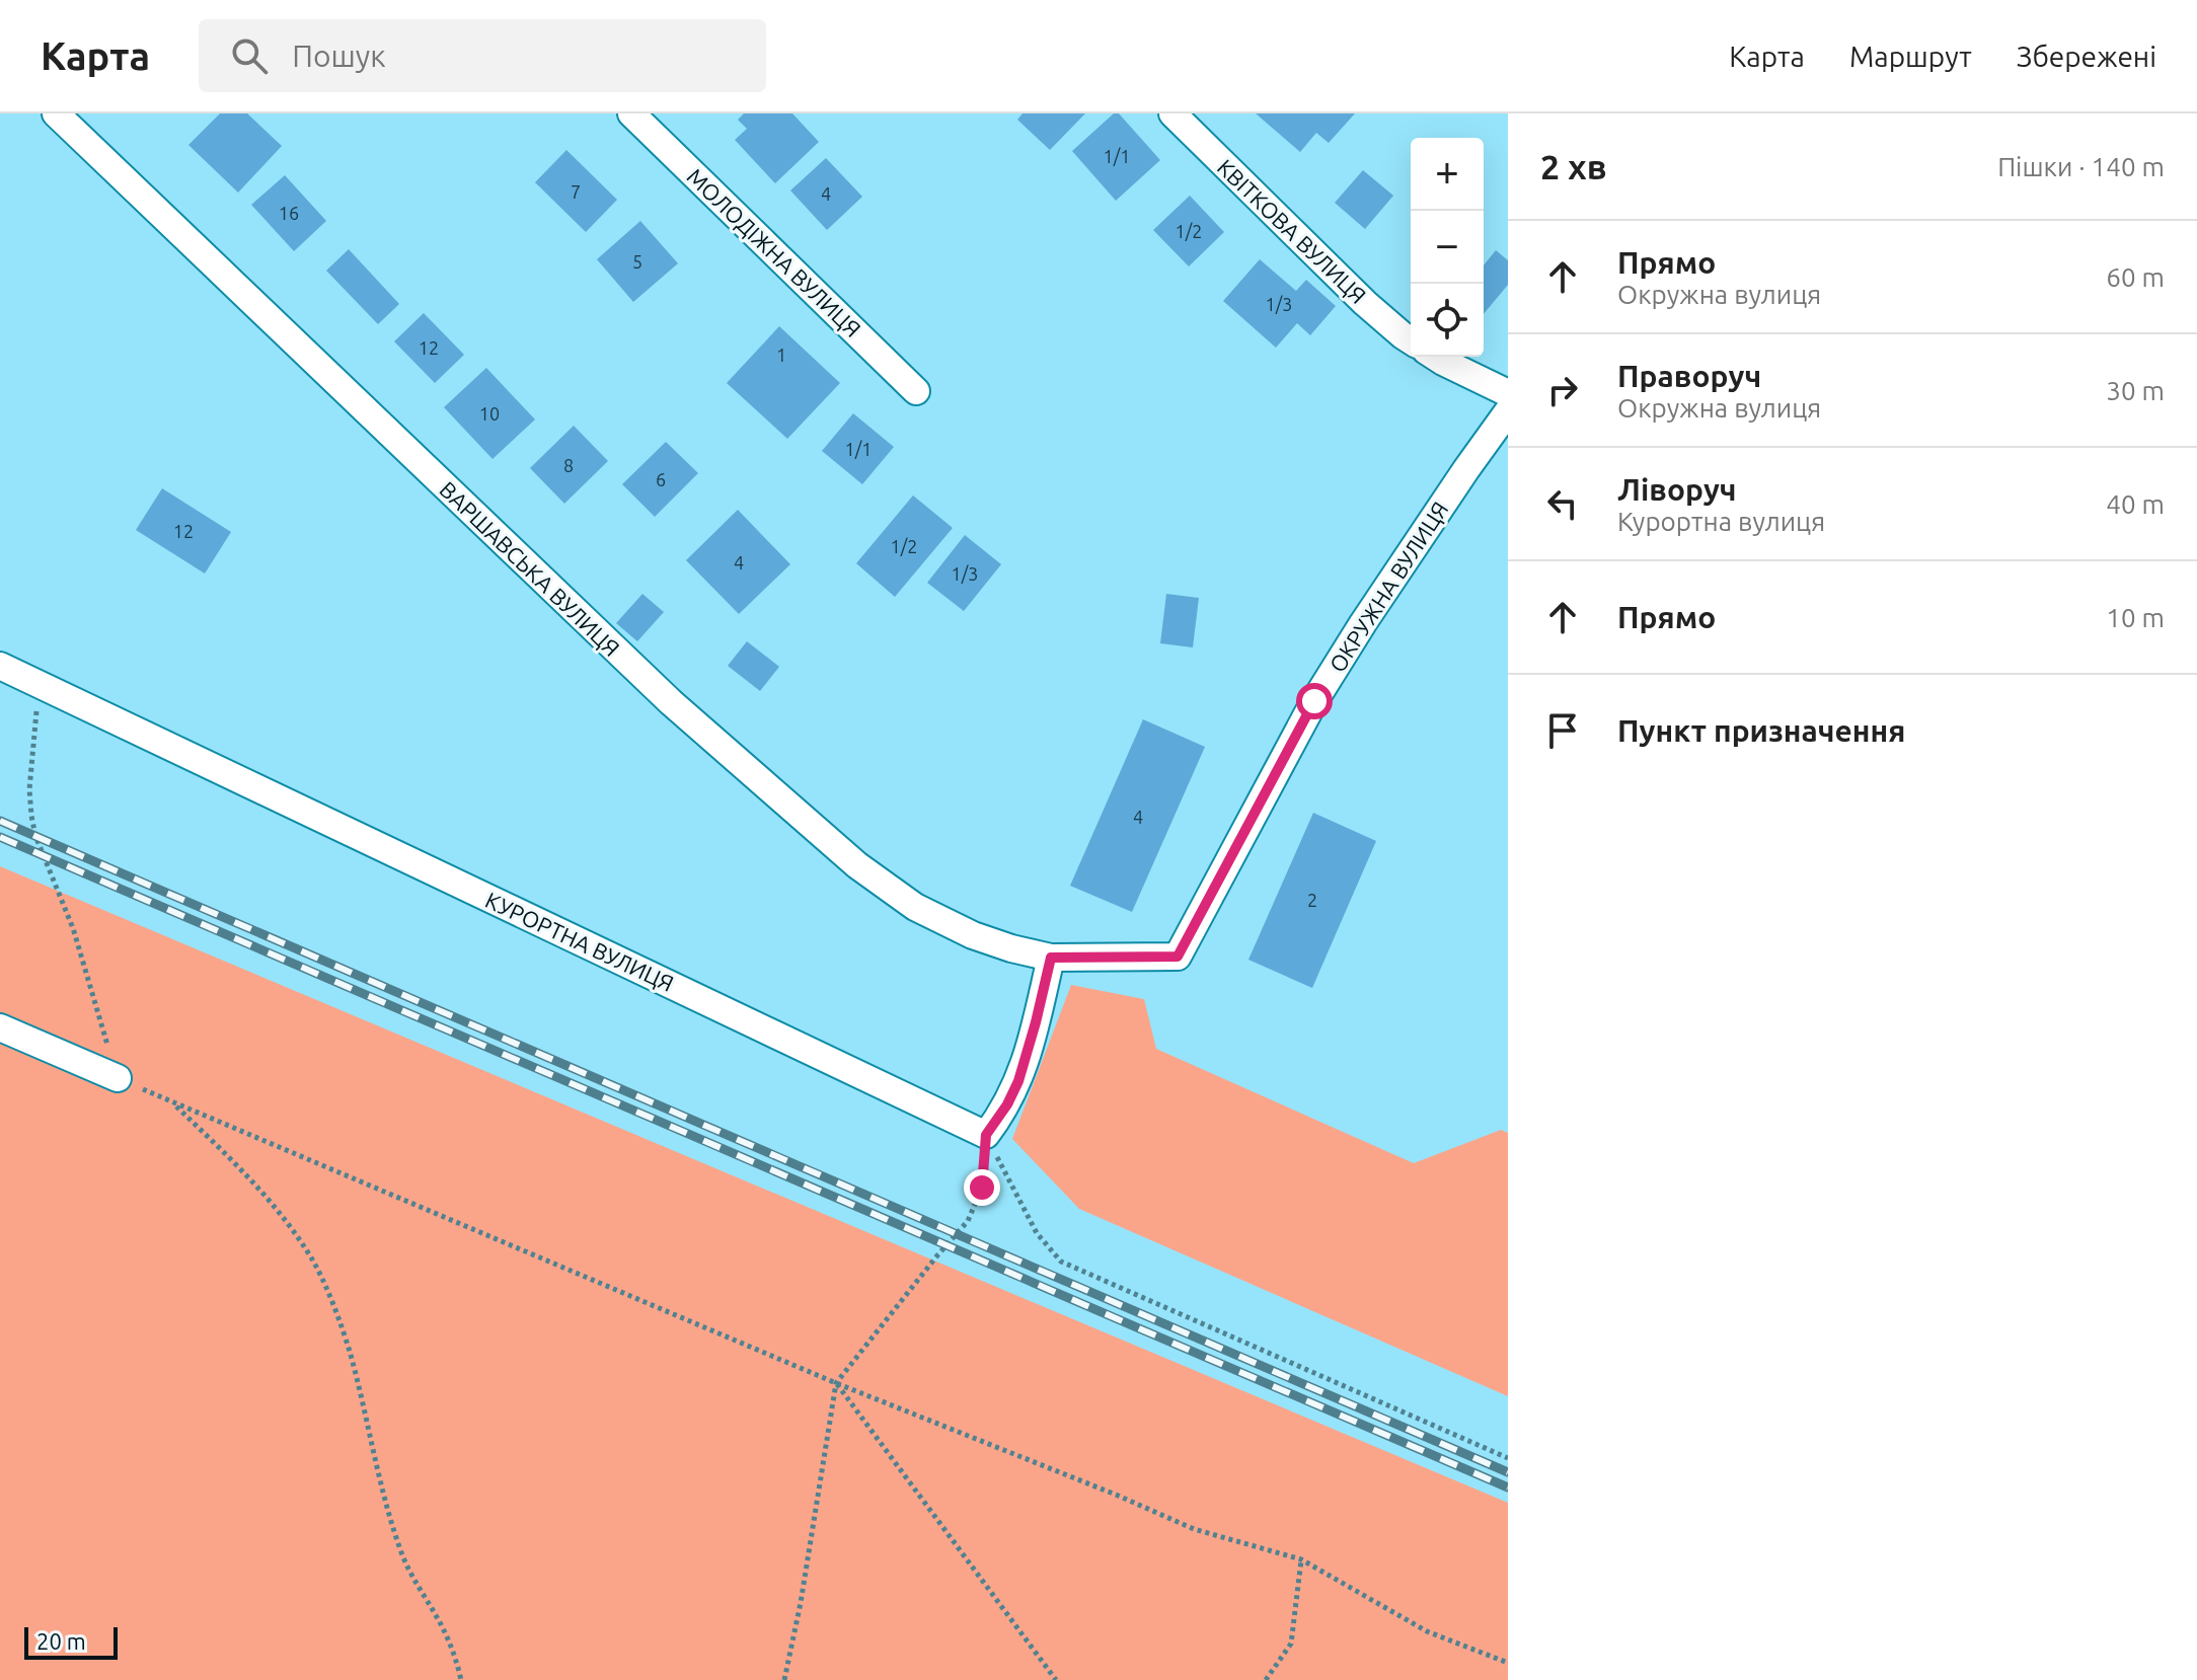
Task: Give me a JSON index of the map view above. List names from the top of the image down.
{
  "streets": {
    "street": [
      "КВІТКОВА ВУЛИЦЯ",
      "МОЛОДІЖНА ВУЛИЦЯ",
      "ВАРШАВСЬКА ВУЛИЦЯ",
      "ОКРУЖНА ВУЛИЦЯ",
      "КУРОРТНА ВУЛИЦЯ"
    ]
  },
  "crossings": [
    ["ВАРШАВСЬКА ВУЛИЦЯ", "ОКРУЖНА ВУЛИЦЯ"]
  ],
  "house_numbers": [
    "1/1",
    "7",
    "4",
    "16",
    "1/2",
    "5",
    "1/3",
    "12",
    "1",
    "10",
    "1/1",
    "8",
    "6",
    "12",
    "1/2",
    "4",
    "1/3",
    "4",
    "2"
  ],
  "scale_bar": "20 m",
  "page": {
    "header": "Карта",
    "search": "Пошук",
    "nav": ["Карта", "Маршрут", "Збережені"],
    "heading": ["2 хв", "Пішки · 140 m"],
    "map_buttons": ["+", "−"],
    "list": [
      ["Прямо", "Окружна вулиця", "60 m"],
      ["Праворуч", "Окружна вулиця", "30 m"],
      ["Ліворуч", "Курортна вулиця", "40 m"],
      ["Прямо", "10 m"],
      "Пункт призначення"
    ],
    "scale": "20 m"
  }
}
